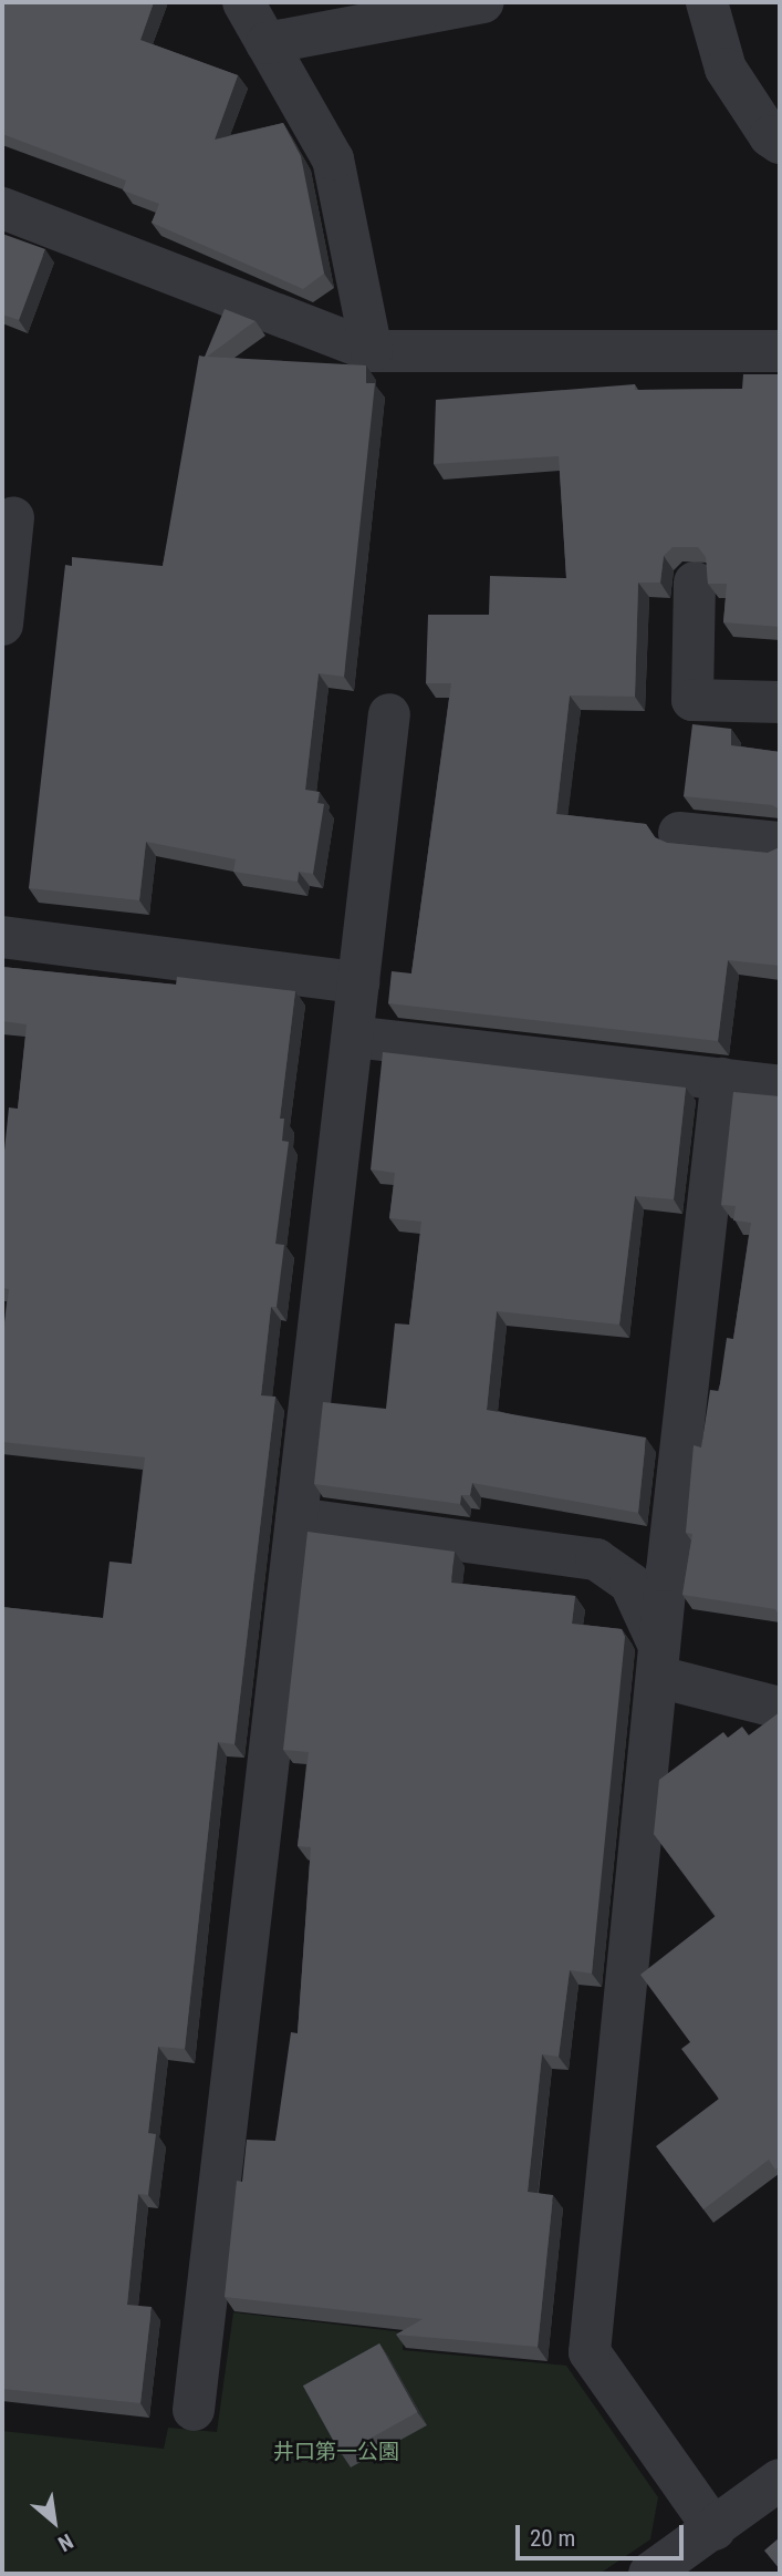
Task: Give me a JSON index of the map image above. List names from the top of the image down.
{
  "parks": ["井口第一公園"],
  "scale_bar": "20 m",
  "north": "bottom right"
}
